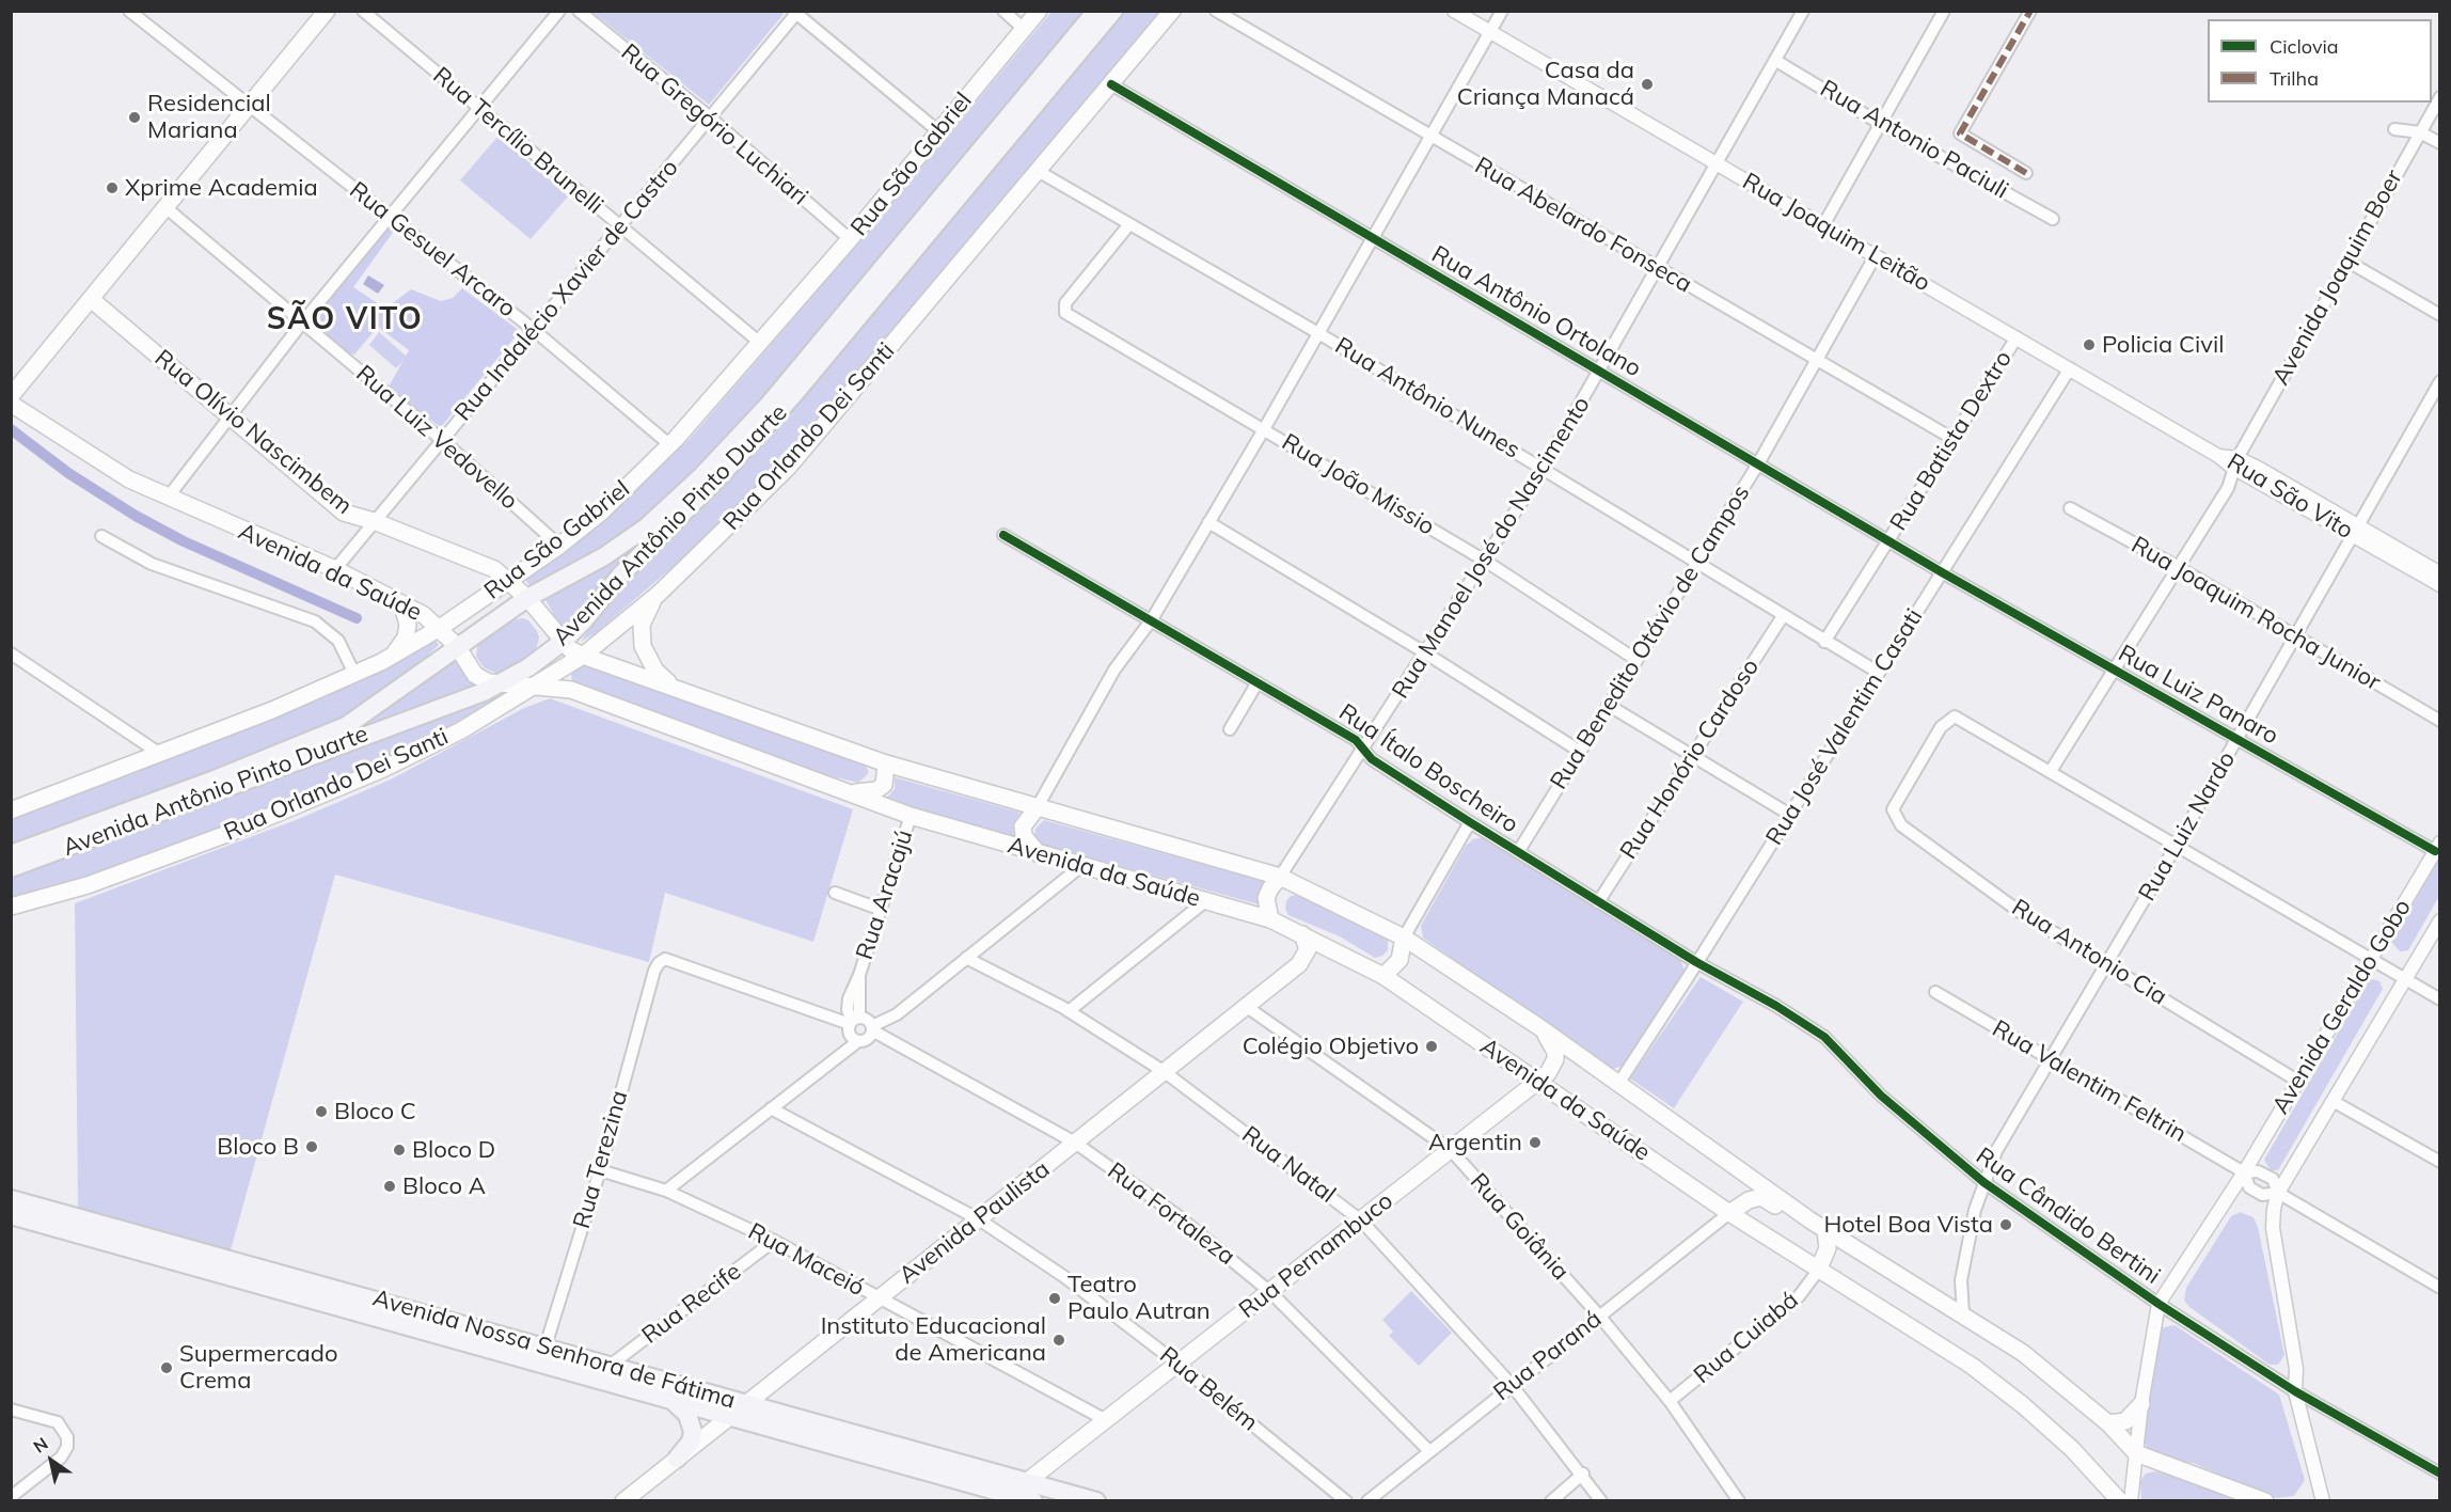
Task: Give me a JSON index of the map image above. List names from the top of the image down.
{
  "streets": {
    "main road": [
      "Rua São Gabriel",
      "Rua Olívio Nascimbem",
      "Rua Orlando Dei Santi",
      "Avenida Antônio Pinto Duarte",
      "Avenida da Saúde",
      "Avenida Paulista",
      "Rua Pernambuco",
      "Avenida Nossa Senhora de Fátima"
    ],
    "street": [
      "Rua Gregório Luchiari",
      "Rua Antonio Paciuli",
      "Rua Tercílio Brunelli",
      "Rua Abelardo Fonseca",
      "Rua Joaquim Leitão",
      "Rua Gesuel Arcaro",
      "Avenida Joaquim Boer",
      "Rua Indalécio Xavier de Castro",
      "Rua Antônio Ortolano",
      "Rua Antônio Nunes",
      "Rua Luiz Vedovello",
      "Rua Batista Dextro",
      "Rua João Missio",
      "Rua São Vito",
      "Rua Manoel José do Nascimento",
      "Rua Joaquim Rocha Junior",
      "Rua Benedito Otávio de Campos",
      "Rua Luiz Panaro",
      "Rua José Valentim Casati",
      "Rua Honório Cardoso",
      "Rua Ítalo Boscheiro",
      "Rua Luiz Nardo",
      "Rua Aracajú",
      "Rua Antonio Cia",
      "Avenida Geraldo Gobo",
      "Rua Valentim Feltrin",
      "Rua Terezina",
      "Rua Natal",
      "Rua Fortaleza",
      "Rua Cândido Bertini",
      "Rua Goiânia",
      "Rua Maceió",
      "Rua Recife",
      "Rua Cuiabá",
      "Rua Paraná",
      "Rua Belém"
    ]
  },
  "crossings": [
    ["Rua Gregório Luchiari", "Rua São Gabriel"],
    ["Rua Gregório Luchiari", "Rua Indalécio Xavier de Castro"],
    ["Rua Antonio Paciuli", "Rua Manoel José do Nascimento"],
    ["Rua Tercílio Brunelli", "Rua São Gabriel"],
    ["Rua Tercílio Brunelli", "Rua Indalécio Xavier de Castro"],
    ["Rua São Gabriel", "Rua Gesuel Arcaro"],
    ["Rua São Gabriel", "Rua Olívio Nascimbem"],
    ["Rua São Gabriel", "Rua Luiz Vedovello"],
    ["Rua São Gabriel", "Avenida da Saúde"],
    ["Rua Abelardo Fonseca", "Rua Batista Dextro"],
    ["Rua Abelardo Fonseca", "Rua Manoel José do Nascimento"],
    ["Rua Abelardo Fonseca", "Rua Benedito Otávio de Campos"],
    ["Rua Joaquim Leitão", "Rua Batista Dextro"],
    ["Rua Joaquim Leitão", "Rua São Vito"],
    ["Rua Joaquim Leitão", "Rua Manoel José do Nascimento"],
    ["Rua Joaquim Leitão", "Rua Benedito Otávio de Campos"],
    ["Rua Joaquim Leitão", "Rua José Valentim Casati"],
    ["Rua Gesuel Arcaro", "Rua Indalécio Xavier de Castro"],
    ["Avenida Joaquim Boer", "Rua São Vito"],
    ["Avenida Joaquim Boer", "Rua Joaquim Rocha Junior"],
    ["Avenida Joaquim Boer", "Rua Luiz Panaro"],
    ["Avenida Joaquim Boer", "Rua Antonio Cia"],
    ["Rua Indalécio Xavier de Castro", "Rua Olívio Nascimbem"],
    ["Rua Indalécio Xavier de Castro", "Rua Luiz Vedovello"],
    ["Rua Indalécio Xavier de Castro", "Avenida da Saúde"],
    ["Rua Antônio Ortolano", "Rua Orlando Dei Santi"],
    ["Rua Antônio Ortolano", "Rua Batista Dextro"],
    ["Rua Antônio Ortolano", "Rua Manoel José do Nascimento"],
    ["Rua Antônio Ortolano", "Rua Benedito Otávio de Campos"],
    ["Rua Antônio Ortolano", "Rua Luiz Panaro"],
    ["Rua Antônio Ortolano", "Rua José Valentim Casati"],
    ["Rua Antônio Nunes", "Rua Orlando Dei Santi"],
    ["Rua Antônio Nunes", "Rua Batista Dextro"],
    ["Rua Antônio Nunes", "Rua João Missio"],
    ["Rua Antônio Nunes", "Rua Manoel José do Nascimento"],
    ["Rua Antônio Nunes", "Rua Benedito Otávio de Campos"],
    ["Rua Antônio Nunes", "Rua José Valentim Casati"],
    ["Rua Antônio Nunes", "Rua Honório Cardoso"],
    ["Rua Olívio Nascimbem", "Avenida Antônio Pinto Duarte"],
    ["Rua Olívio Nascimbem", "Avenida da Saúde"],
    ["Rua Orlando Dei Santi", "Avenida da Saúde"],
    ["Rua João Missio", "Rua Manoel José do Nascimento"],
    ["Rua João Missio", "Rua Benedito Otávio de Campos"],
    ["Rua São Vito", "Rua Luiz Nardo"],
    ["Avenida Antônio Pinto Duarte", "Avenida da Saúde"],
    ["Rua Manoel José do Nascimento", "Avenida da Saúde"],
    ["Rua Manoel José do Nascimento", "Rua Ítalo Boscheiro"],
    ["Avenida da Saúde", "Rua José Valentim Casati"],
    ["Avenida da Saúde", "Rua Luiz Nardo"],
    ["Avenida da Saúde", "Rua Aracajú"],
    ["Avenida da Saúde", "Avenida Paulista"],
    ["Avenida da Saúde", "Rua Pernambuco"],
    ["Avenida da Saúde", "Rua Cuiabá"],
    ["Avenida da Saúde", "Rua Paraná"],
    ["Rua Joaquim Rocha Junior", "Rua Luiz Nardo"],
    ["Rua Benedito Otávio de Campos", "Rua Ítalo Boscheiro"],
    ["Rua Luiz Panaro", "Rua José Valentim Casati"],
    ["Rua Luiz Panaro", "Rua Luiz Nardo"],
    ["Rua Luiz Panaro", "Avenida Geraldo Gobo"],
    ["Rua José Valentim Casati", "Rua Ítalo Boscheiro"],
    ["Rua José Valentim Casati", "Rua Cândido Bertini"],
    ["Rua Honório Cardoso", "Rua Ítalo Boscheiro"],
    ["Rua Ítalo Boscheiro", "Rua Cândido Bertini"],
    ["Rua Luiz Nardo", "Rua Antonio Cia"],
    ["Rua Luiz Nardo", "Rua Valentim Feltrin"],
    ["Rua Luiz Nardo", "Rua Cândido Bertini"],
    ["Rua Aracajú", "Rua Fortaleza"],
    ["Rua Antonio Cia", "Avenida Geraldo Gobo"],
    ["Avenida Geraldo Gobo", "Rua Valentim Feltrin"],
    ["Avenida Geraldo Gobo", "Rua Cândido Bertini"],
    ["Rua Terezina", "Rua Fortaleza"],
    ["Rua Terezina", "Rua Maceió"],
    ["Rua Terezina", "Avenida Nossa Senhora de Fátima"],
    ["Rua Natal", "Avenida Paulista"],
    ["Rua Natal", "Rua Pernambuco"],
    ["Rua Natal", "Rua Paraná"],
    ["Rua Fortaleza", "Avenida Paulista"],
    ["Rua Fortaleza", "Rua Pernambuco"],
    ["Rua Fortaleza", "Rua Paraná"],
    ["Avenida Paulista", "Rua Goiânia"],
    ["Avenida Paulista", "Rua Maceió"],
    ["Avenida Paulista", "Avenida Nossa Senhora de Fátima"],
    ["Avenida Paulista", "Rua Belém"],
    ["Rua Goiânia", "Rua Pernambuco"],
    ["Rua Goiânia", "Rua Cuiabá"],
    ["Rua Goiânia", "Rua Paraná"],
    ["Rua Pernambuco", "Rua Maceió"],
    ["Rua Pernambuco", "Avenida Nossa Senhora de Fátima"],
    ["Rua Pernambuco", "Rua Belém"],
    ["Rua Maceió", "Rua Recife"],
    ["Rua Recife", "Avenida Nossa Senhora de Fátima"]
  ],
  "districts": ["SÃO VITO"],
  "places": [
    "Casa da Criança Manacá",
    "Residencial Mariana",
    "Xprime Academia",
    "Policia Civil",
    "Colégio Objetivo",
    "Bloco C",
    "Argentin",
    "Bloco B",
    "Bloco D",
    "Bloco A",
    "Hotel Boa Vista",
    "Teatro Paulo Autran",
    "Instituto Educacional de Americana",
    "Supermercado Crema"
  ],
  "legend": ["Ciclovia", "Trilha"],
  "north": "top left"
}
